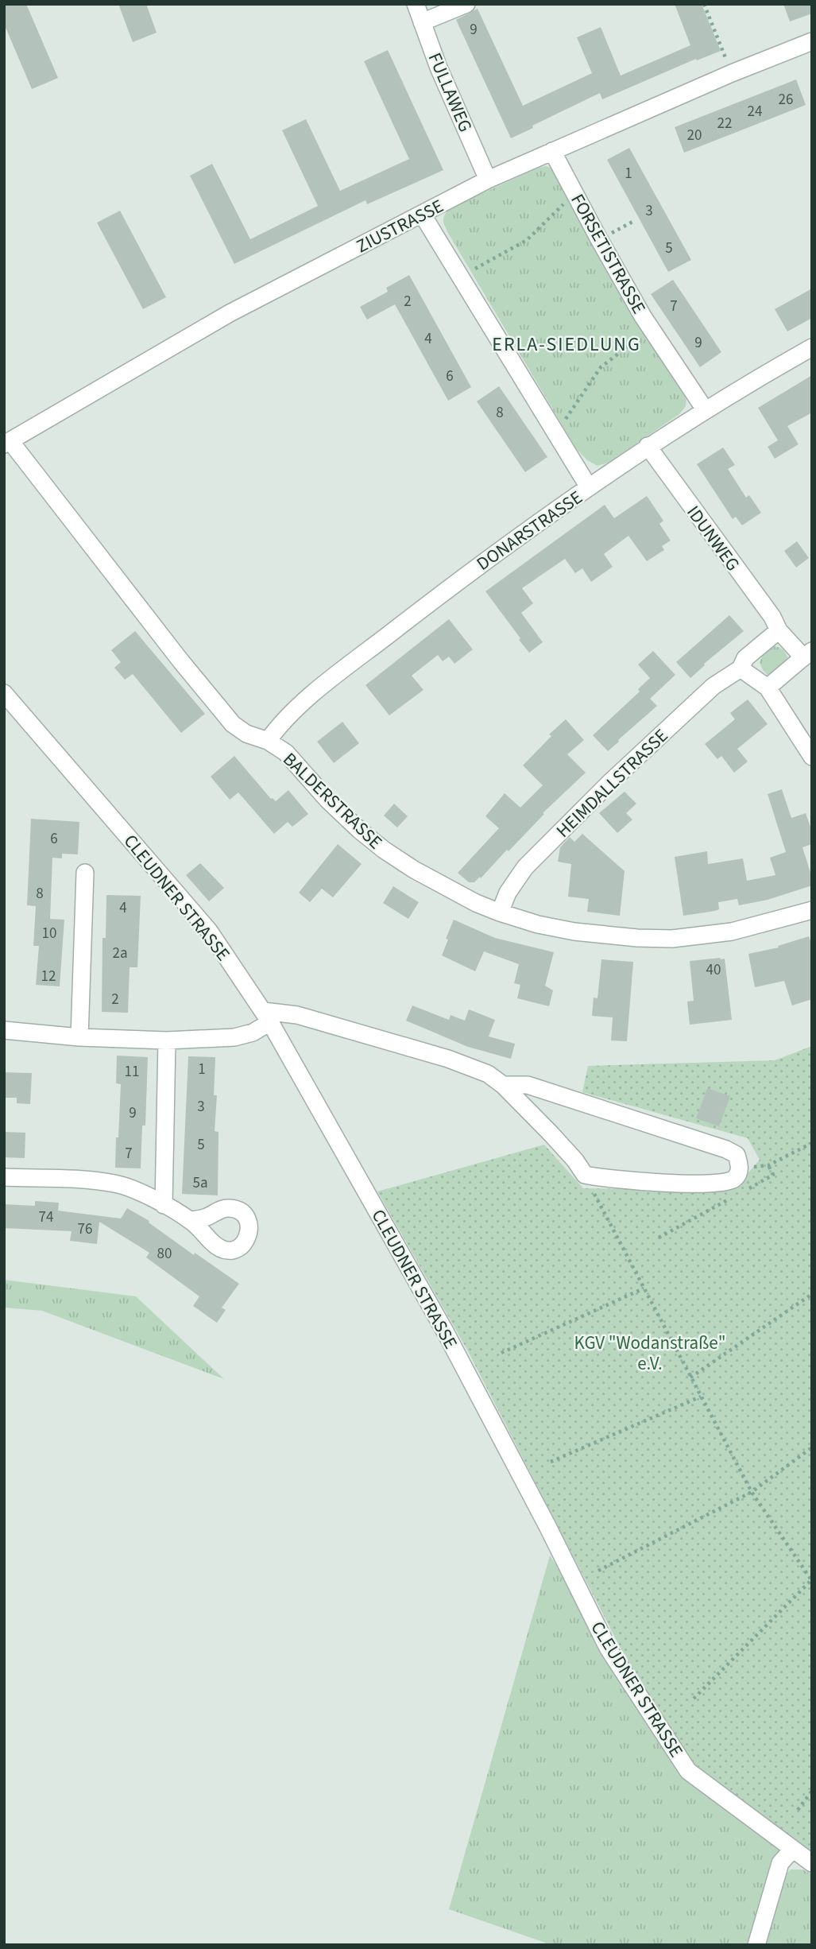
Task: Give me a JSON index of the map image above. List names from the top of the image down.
{
  "streets": {
    "street": [
      "FULLAWEG",
      "ZIUSTRASSE",
      "FORSETISTRASSE",
      "DONARSTRASSE",
      "IDUNWEG",
      "HEIMDALLSTRASSE",
      "BALDERSTRASSE",
      "CLEUDNER STRASSE"
    ]
  },
  "crossings": [
    ["FULLAWEG", "ZIUSTRASSE"],
    ["ZIUSTRASSE", "FORSETISTRASSE"],
    ["ZIUSTRASSE", "BALDERSTRASSE"],
    ["FORSETISTRASSE", "DONARSTRASSE"],
    ["DONARSTRASSE", "IDUNWEG"],
    ["DONARSTRASSE", "BALDERSTRASSE"],
    ["IDUNWEG", "HEIMDALLSTRASSE"],
    ["HEIMDALLSTRASSE", "BALDERSTRASSE"]
  ],
  "districts": ["ERLA-SIEDLUNG"],
  "parks": ["KGV \"Wodanstraße\" e.V."],
  "house_numbers": [
    "9",
    "26",
    "24",
    "22",
    "20",
    "1",
    "3",
    "5",
    "2",
    "7",
    "4",
    "9",
    "6",
    "8",
    "6",
    "8",
    "4",
    "10",
    "2a",
    "40",
    "12",
    "2",
    "1",
    "11",
    "3",
    "9",
    "5",
    "7",
    "5a",
    "74",
    "76",
    "80"
  ]
}
